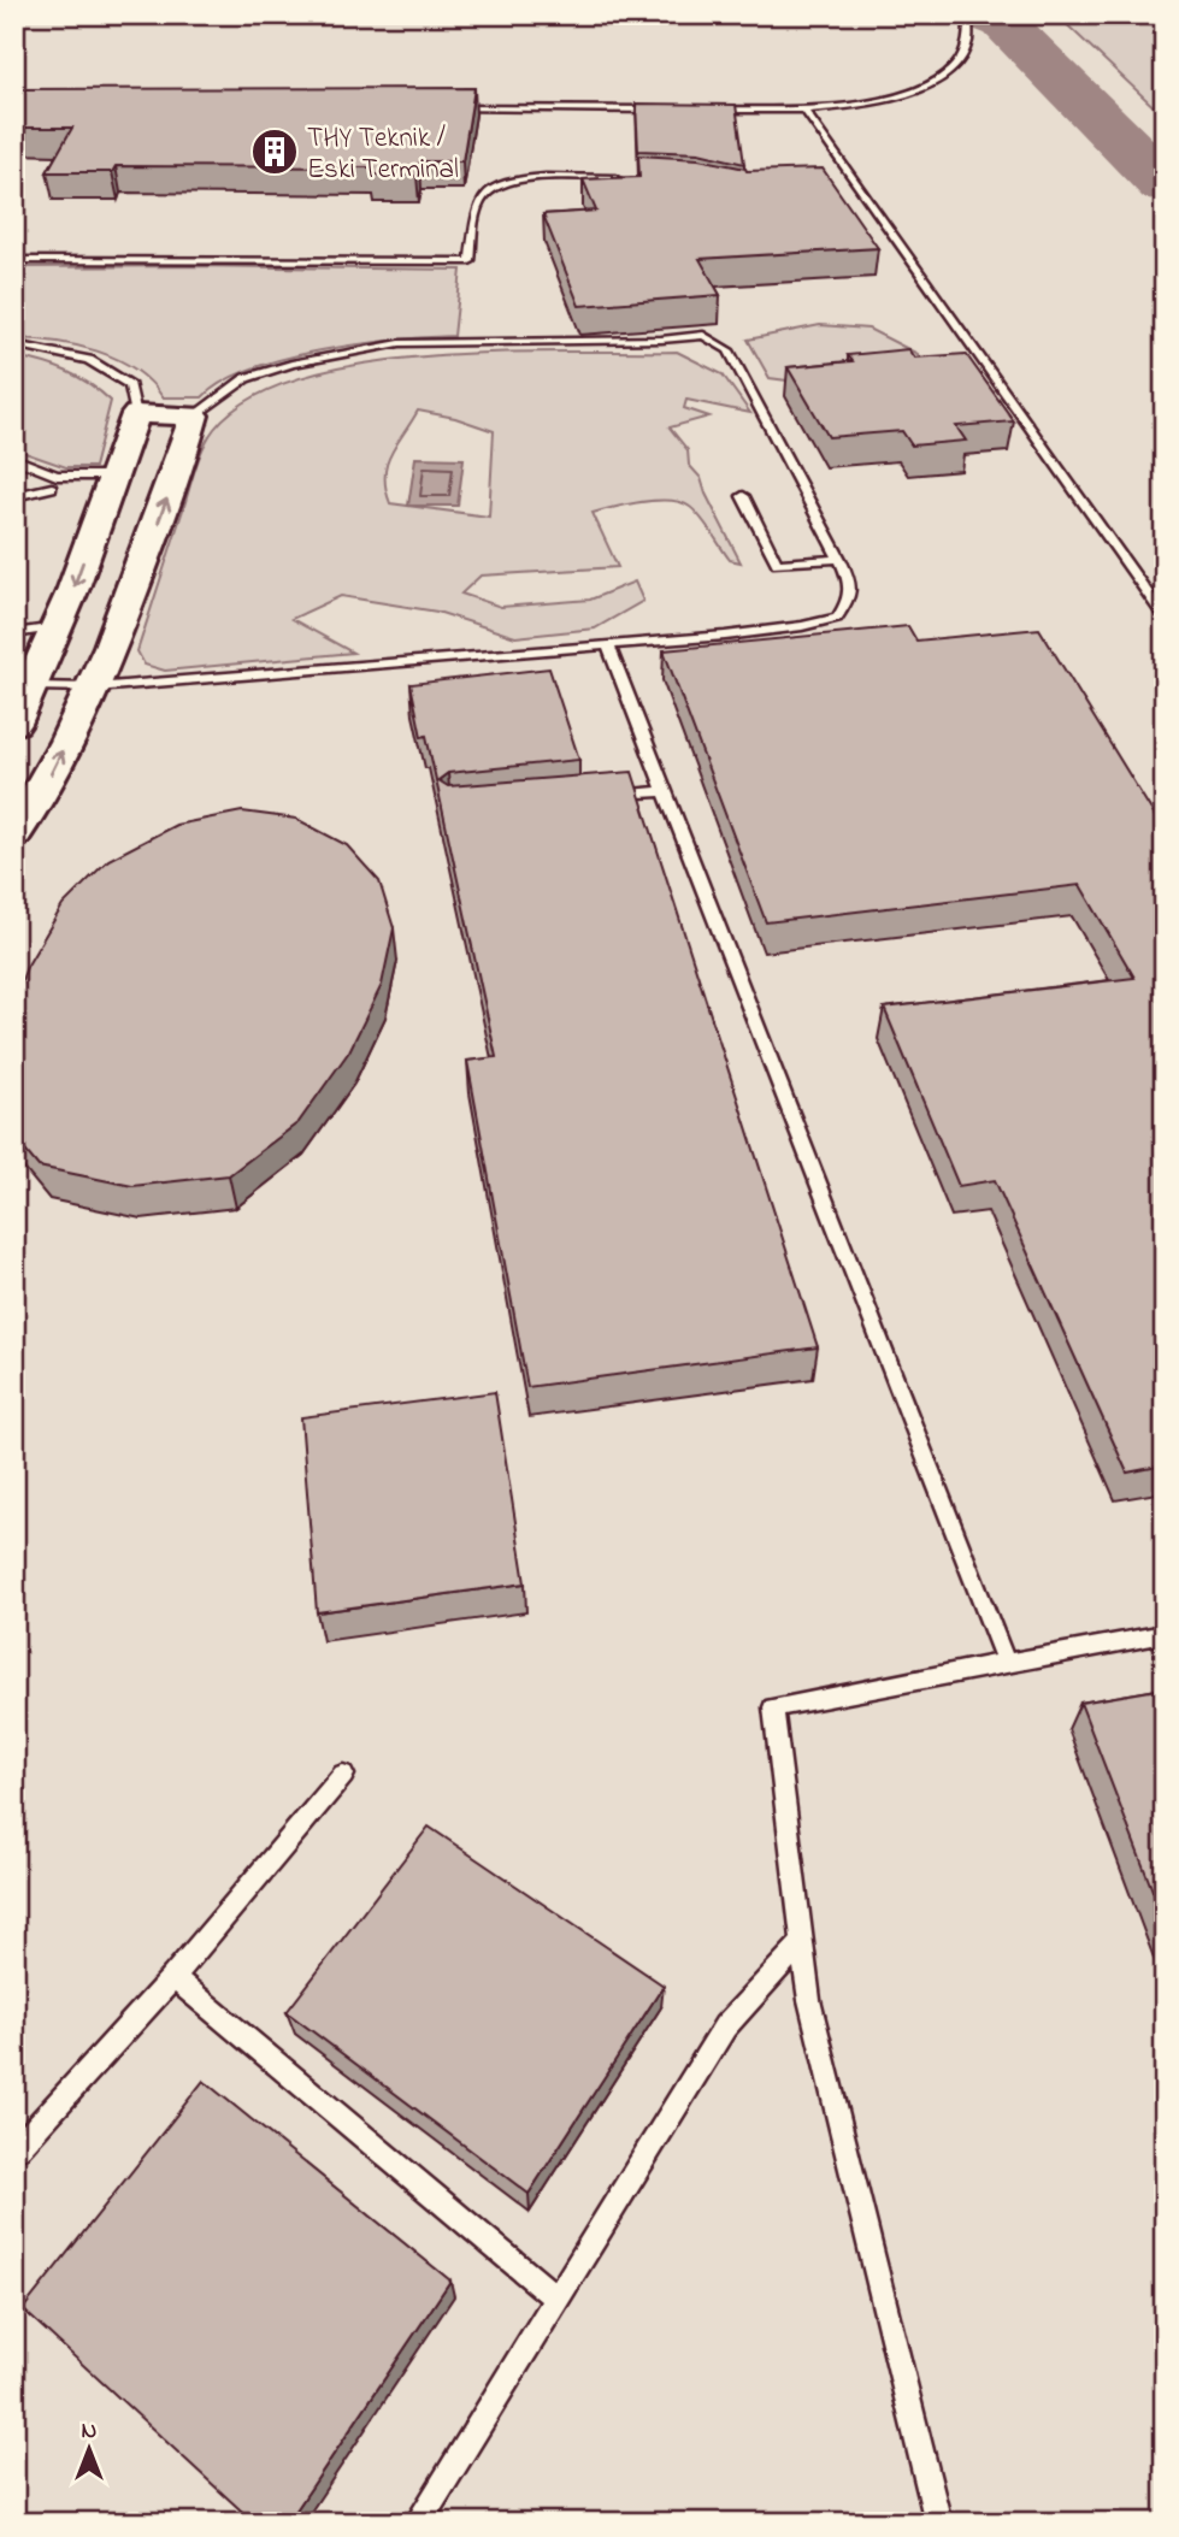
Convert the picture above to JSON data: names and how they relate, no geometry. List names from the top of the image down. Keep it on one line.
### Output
{"places":{"building":["THY Teknik / Eski Terminal"]},"north":"top"}
